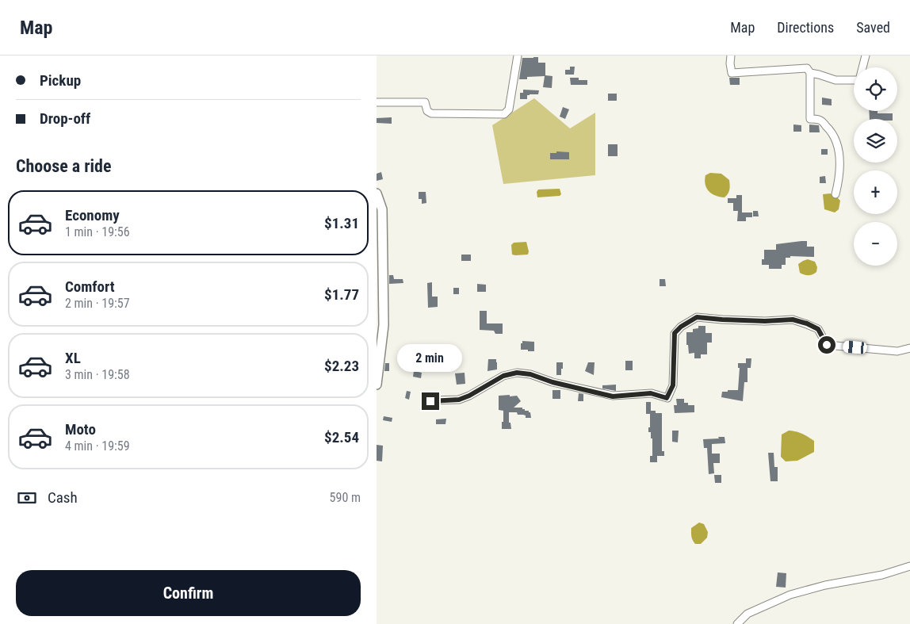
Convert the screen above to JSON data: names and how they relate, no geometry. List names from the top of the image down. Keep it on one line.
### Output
{"page":{"header":"Map","nav":["Map","Directions","Saved"],"banner":["Pickup","Drop-off"],"map_buttons":["+","−"],"heading":"Choose a ride","list":[{"name":"Economy","note":"1 min · 19:56","value":"$1.31"},{"name":"Comfort","note":"2 min · 19:57","value":"$1.77"},{"name":"XL","note":"3 min · 19:58","value":"$2.23"},{"name":"Moto","note":"4 min · 19:59","value":"$2.54"}],"bubble":"2 min","pay":["Cash","590 m"],"buttons":"Confirm"}}
